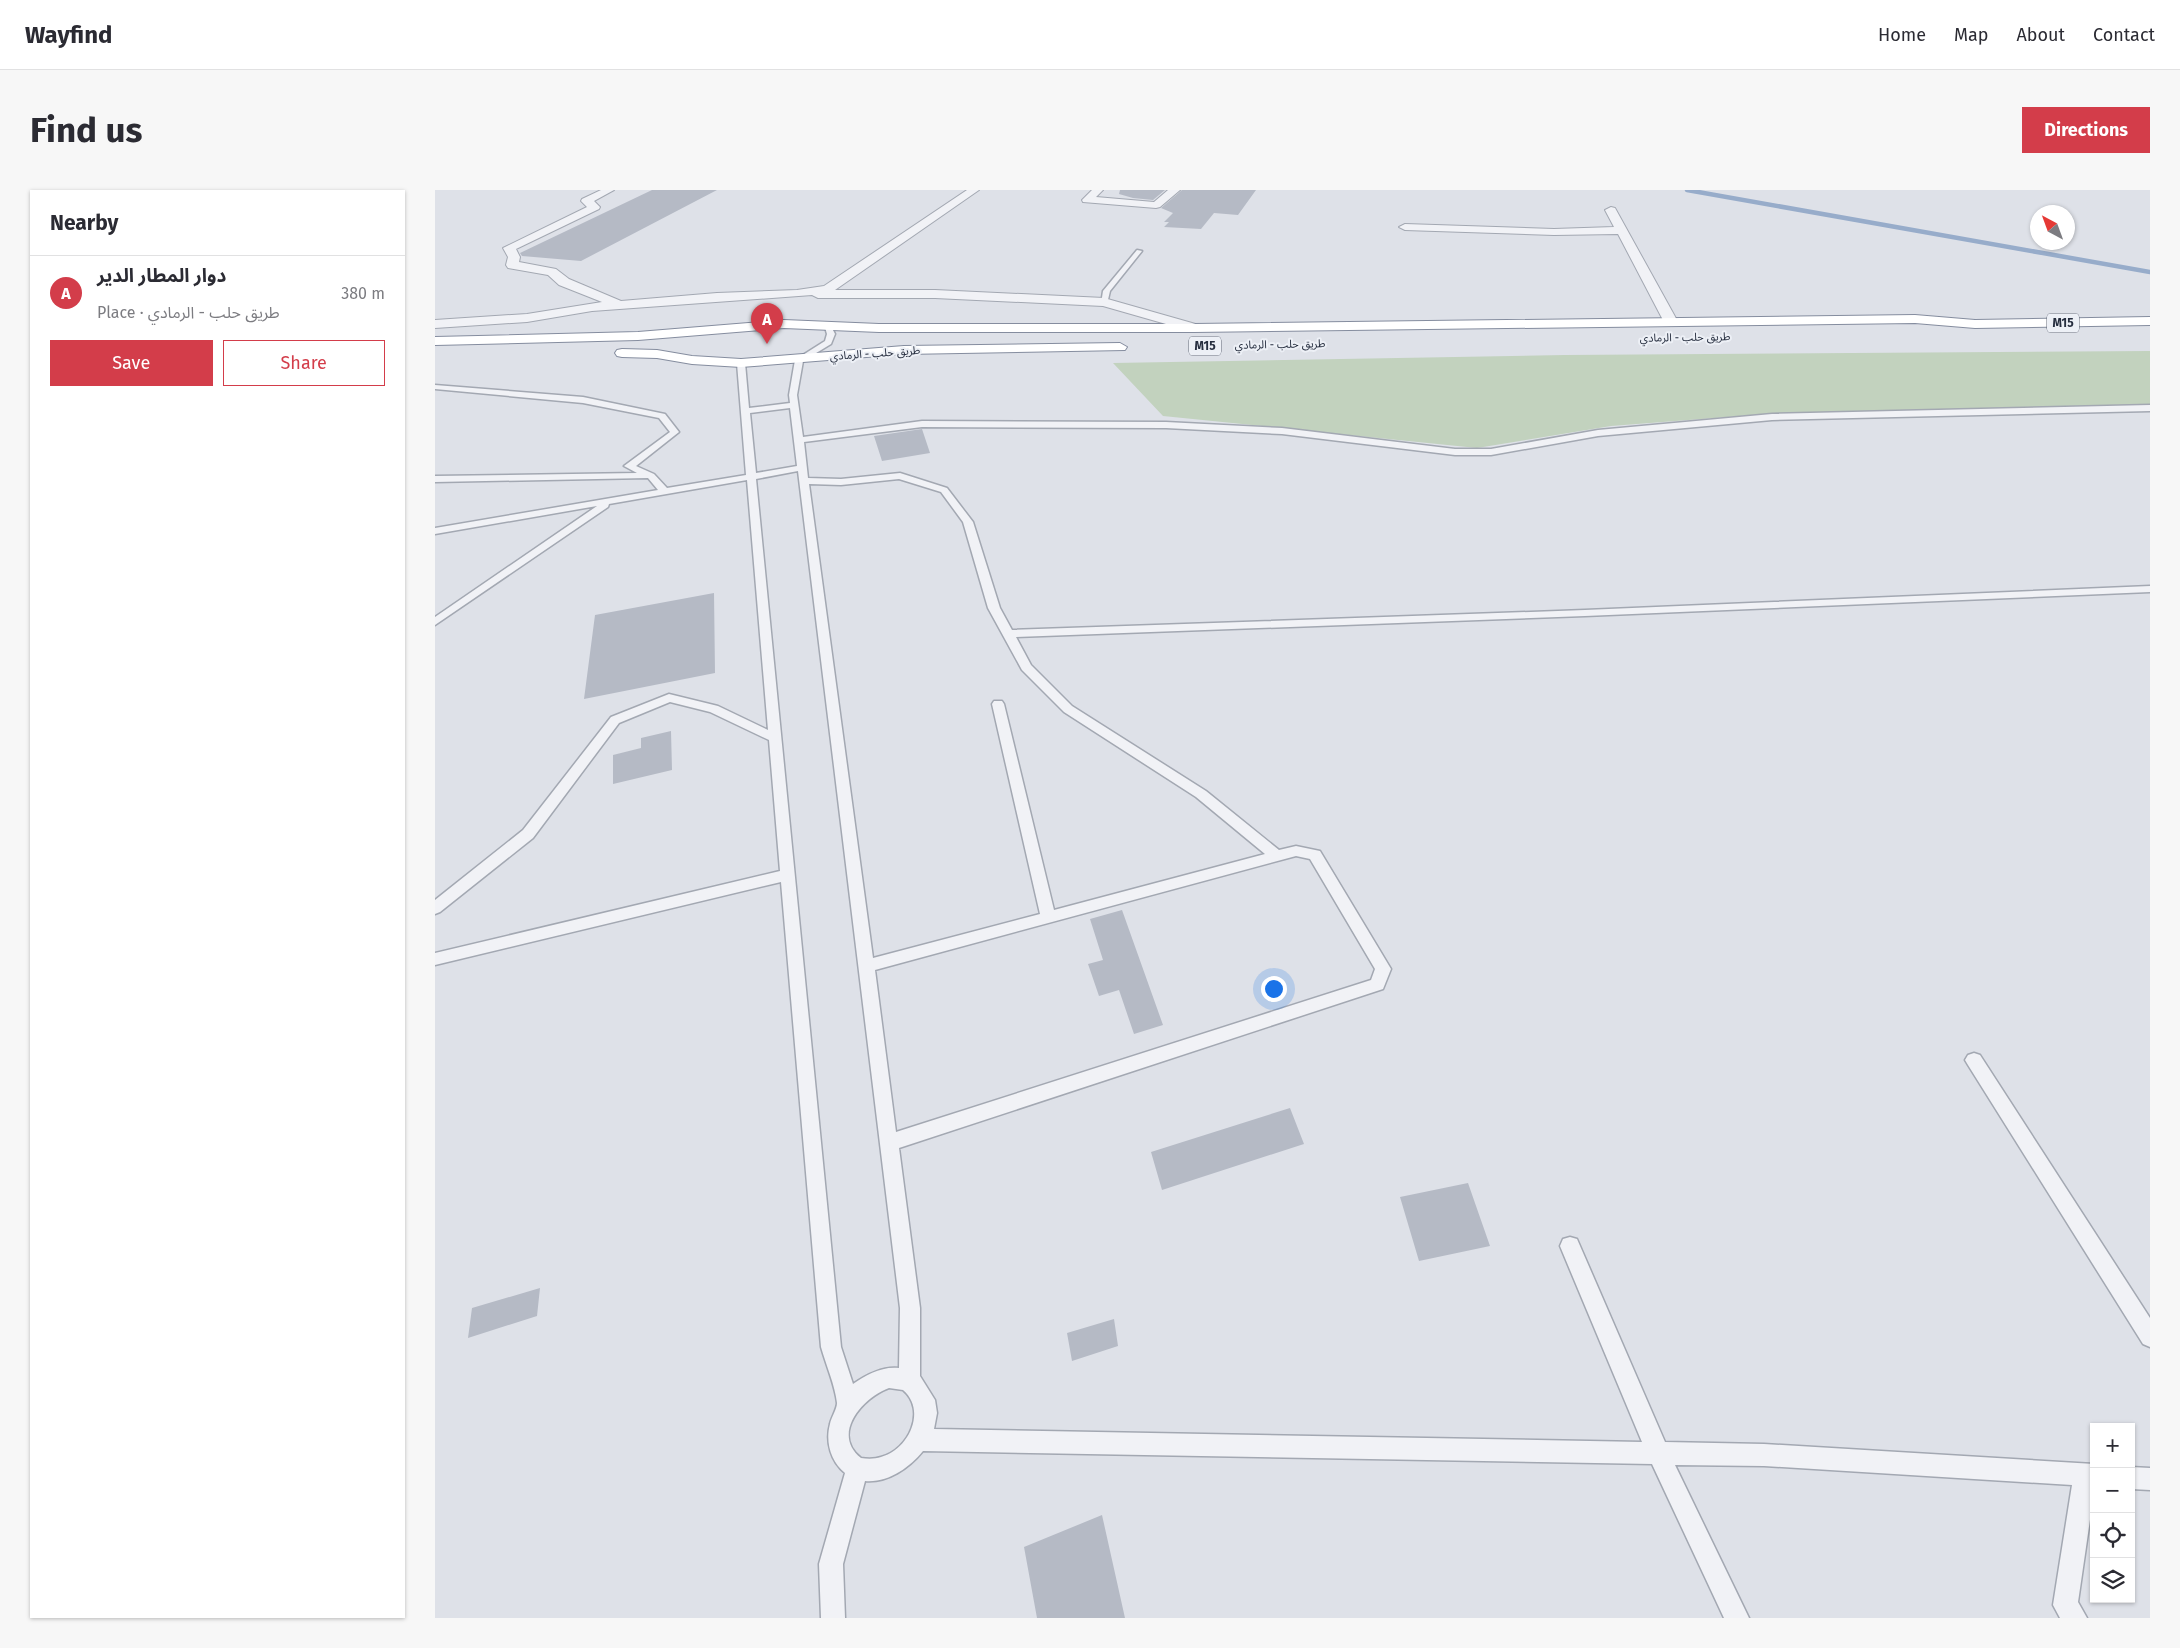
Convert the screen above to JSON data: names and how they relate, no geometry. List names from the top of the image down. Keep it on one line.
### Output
{"streets":{"highway":["M15","طريق حلب - الرمادي"]},"north":"top left","page":{"header":"Wayfind","nav":["Home","Map","About","Contact"],"buttons":["Directions",["Save","Share"]],"title":"Find us","heading":"Nearby","list":[{"mark":"A","name":"دوار المطار الدير","note":"Place · طريق حلب - الرمادي","value":"380 m"}],"pins":"A","map_buttons":["+","−"]}}
